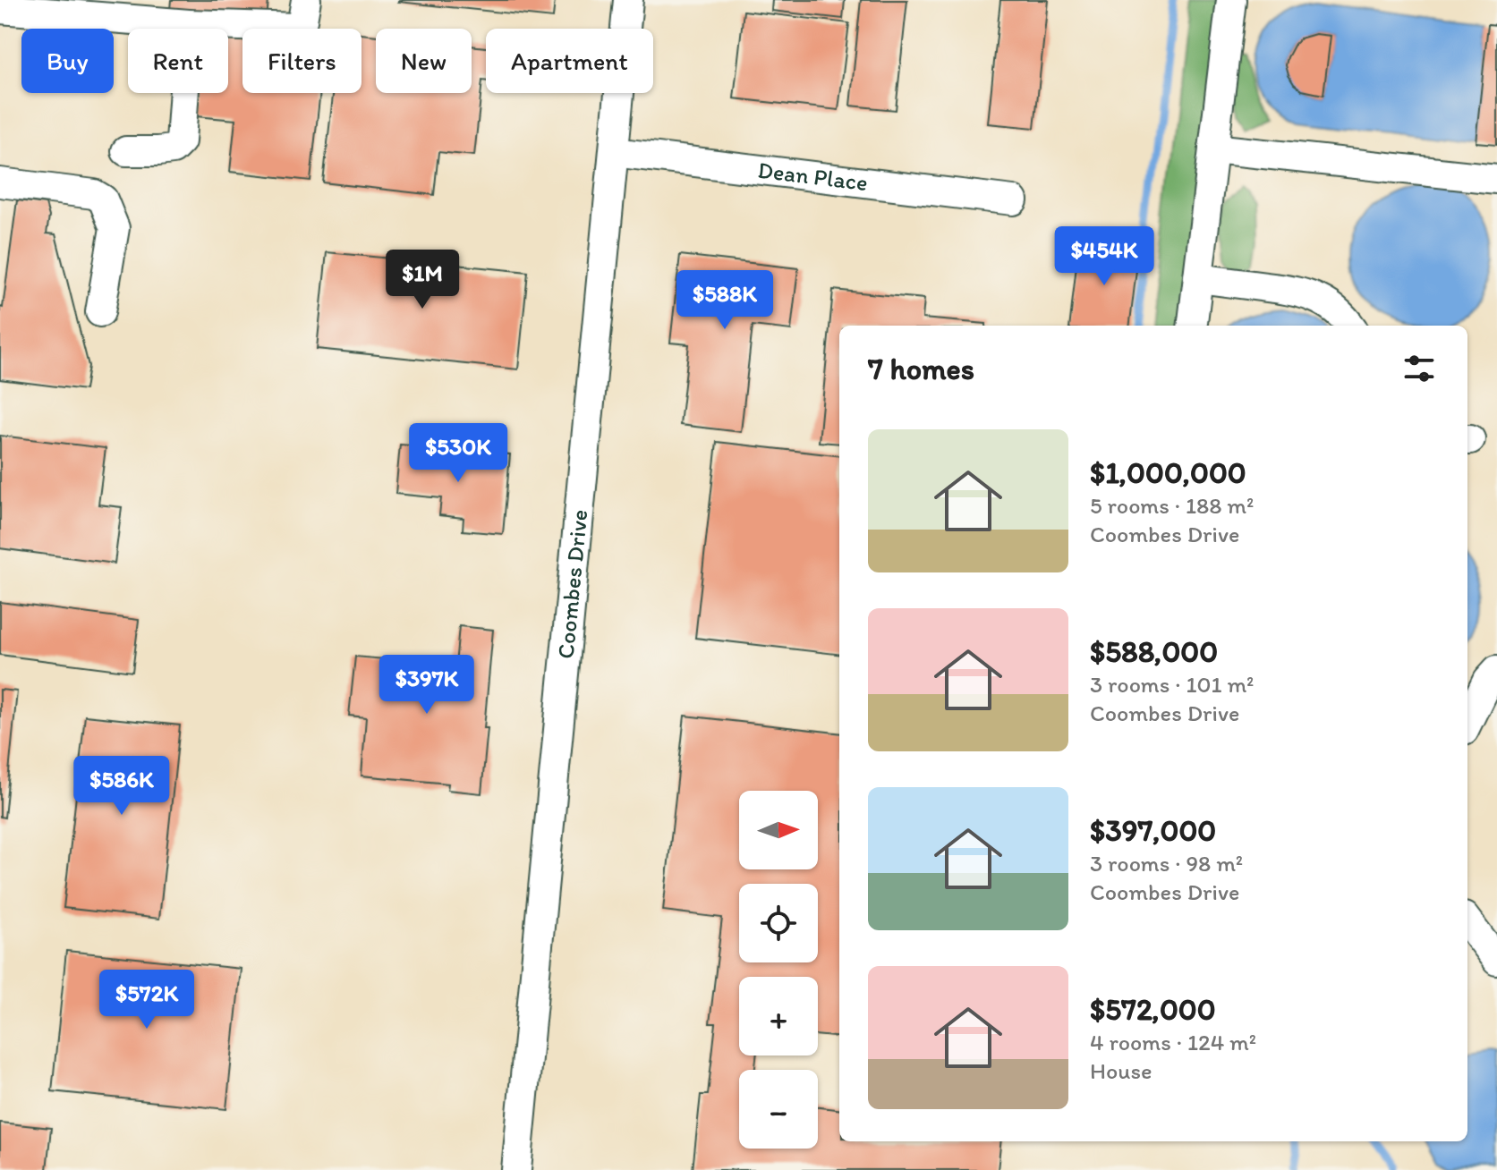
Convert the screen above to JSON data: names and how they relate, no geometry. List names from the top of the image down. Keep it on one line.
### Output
{"streets":{"street":["Dean Place","Coombes Drive"]},"crossings":[["Dean Place","Coombes Drive"]],"north":"right","page":{"chip":["Buy","Rent","Filters","New","Apartment"],"price":["$454K","$1M","$588K","$530K","$397K","$586K","$572K"],"heading":"7 homes","list":[{"name":"$1,000,000","note":"5 rooms · 188 m² · Coombes Drive"},{"name":"$588,000","note":"3 rooms · 101 m² · Coombes Drive"},{"name":"$397,000","note":"3 rooms · 98 m² · Coombes Drive"},{"name":"$572,000","note":"4 rooms · 124 m² · House"}],"map_buttons":["+","−"]}}
